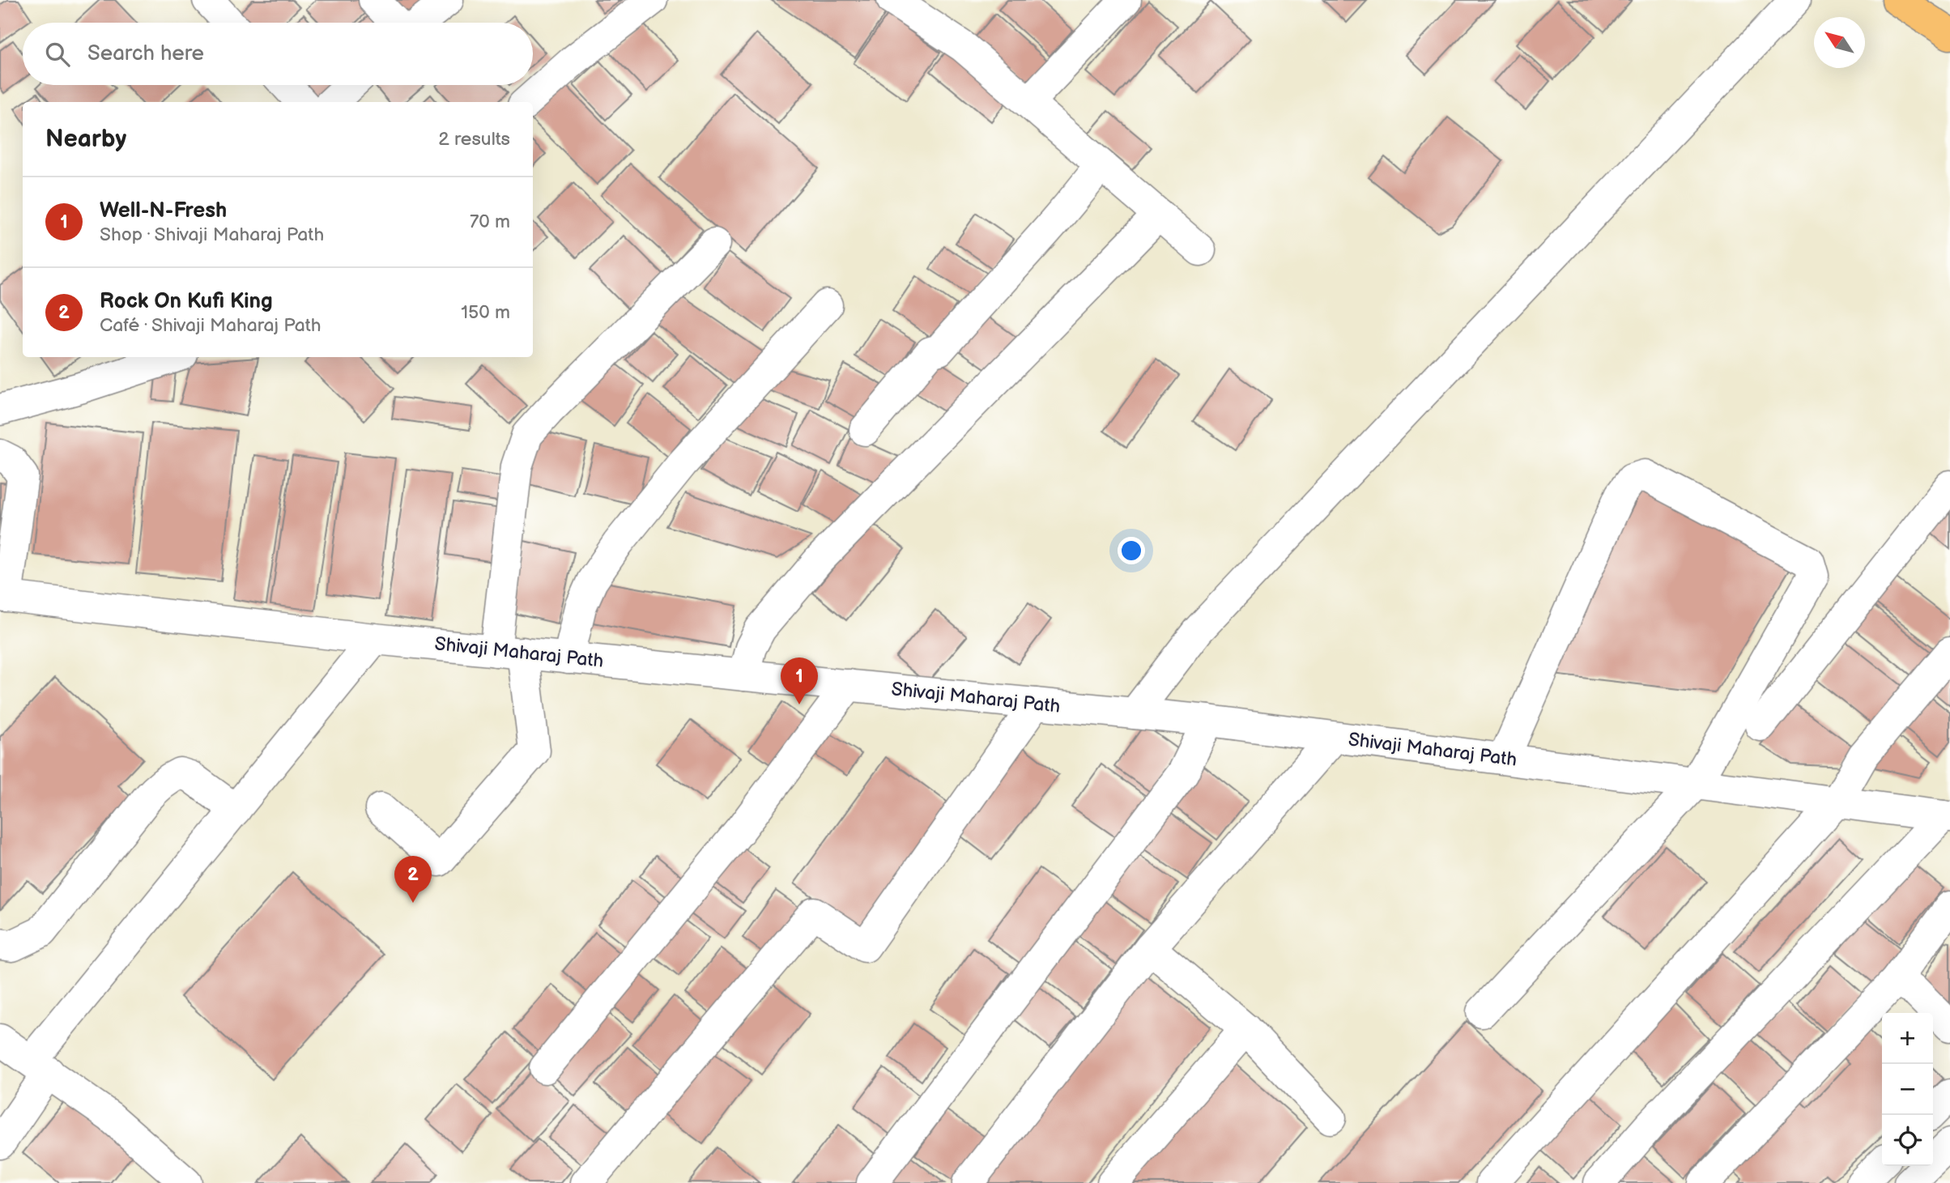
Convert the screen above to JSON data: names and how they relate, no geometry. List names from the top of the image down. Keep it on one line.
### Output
{"streets":{"street":["Shivaji Maharaj Path"]},"north":"top left","page":{"search":"Search here","heading":["Nearby","2 results"],"list":[{"mark":"1","name":"Well-N-Fresh","note":"Shop · Shivaji Maharaj Path","value":"70 m"},{"mark":"2","name":"Rock On Kufi King","note":"Café · Shivaji Maharaj Path","value":"150 m"}],"pins":["1","2"],"map_buttons":["+","−"]}}
